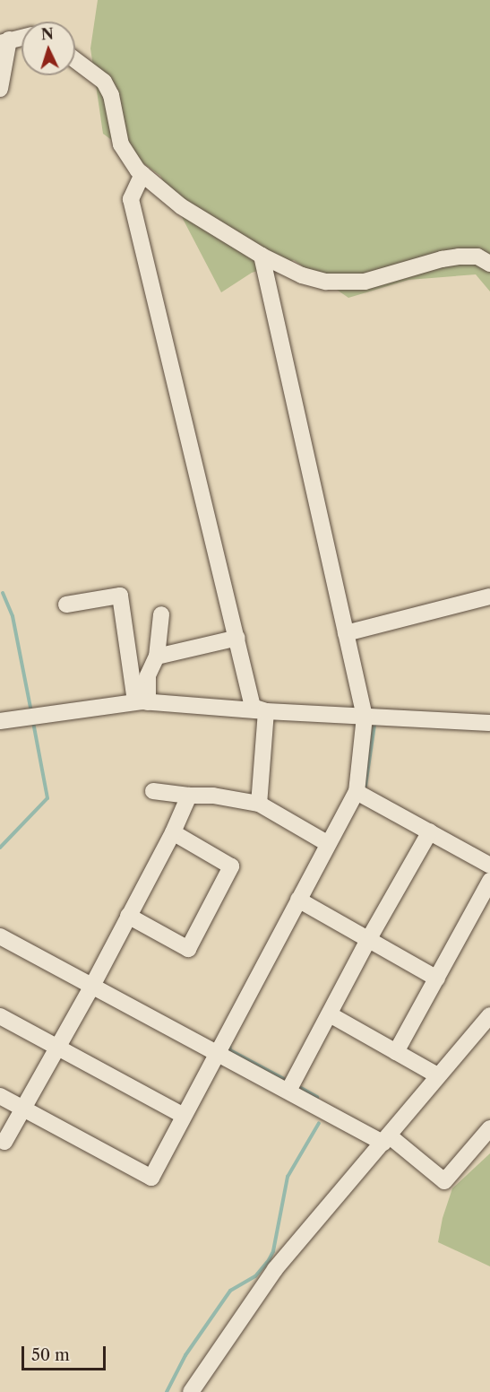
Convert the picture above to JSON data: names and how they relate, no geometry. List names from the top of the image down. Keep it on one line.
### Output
{"scale_bar":"50 m","north":"top"}
